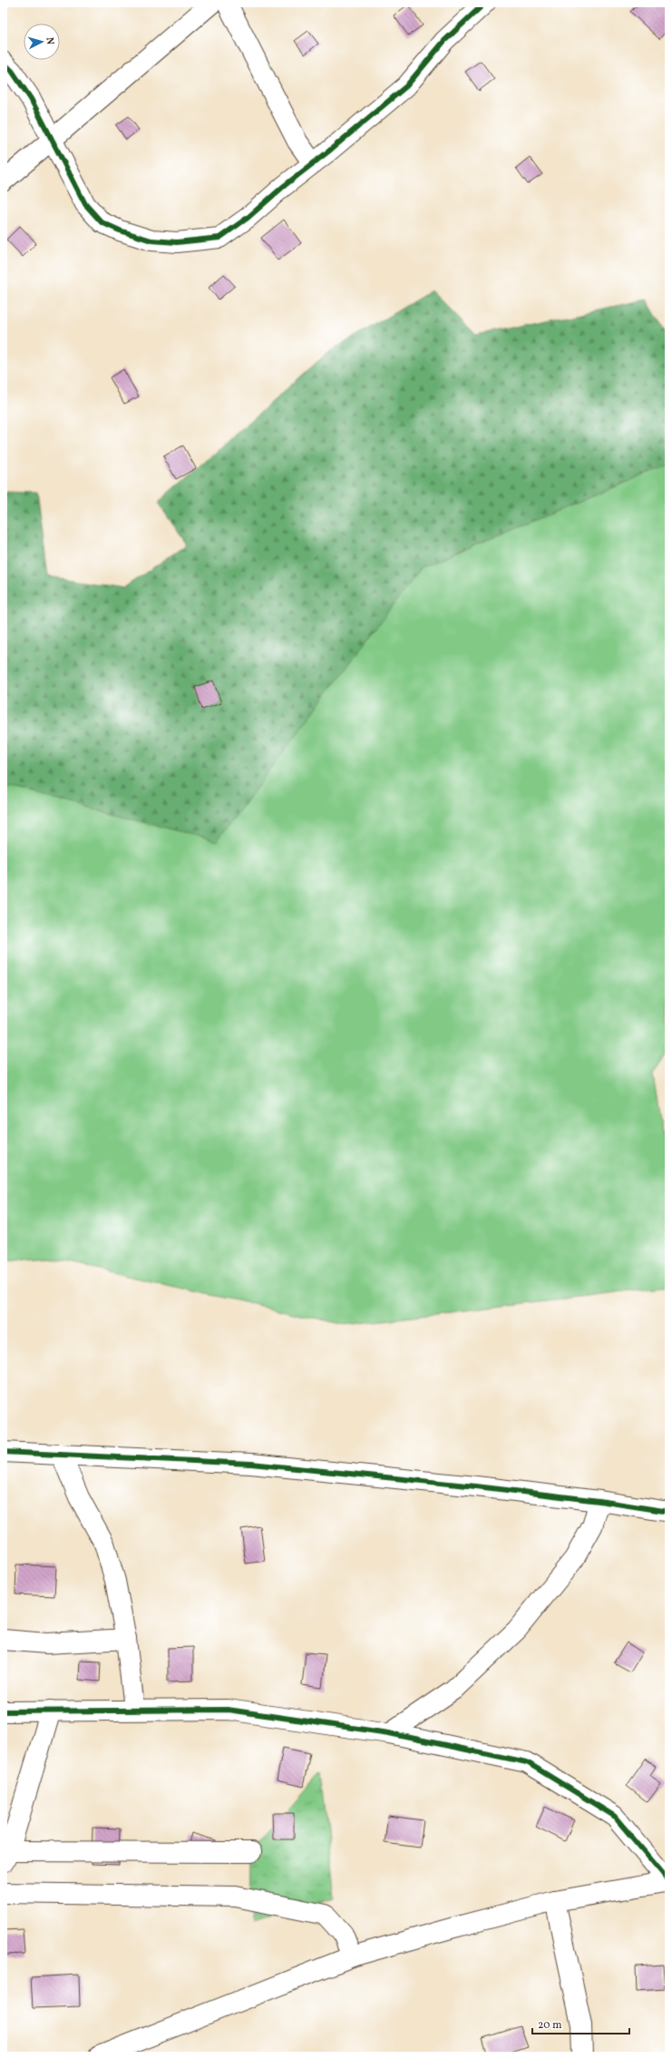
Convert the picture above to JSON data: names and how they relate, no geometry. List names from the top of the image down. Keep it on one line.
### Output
{"scale_bar":"20 m","north":"right"}
